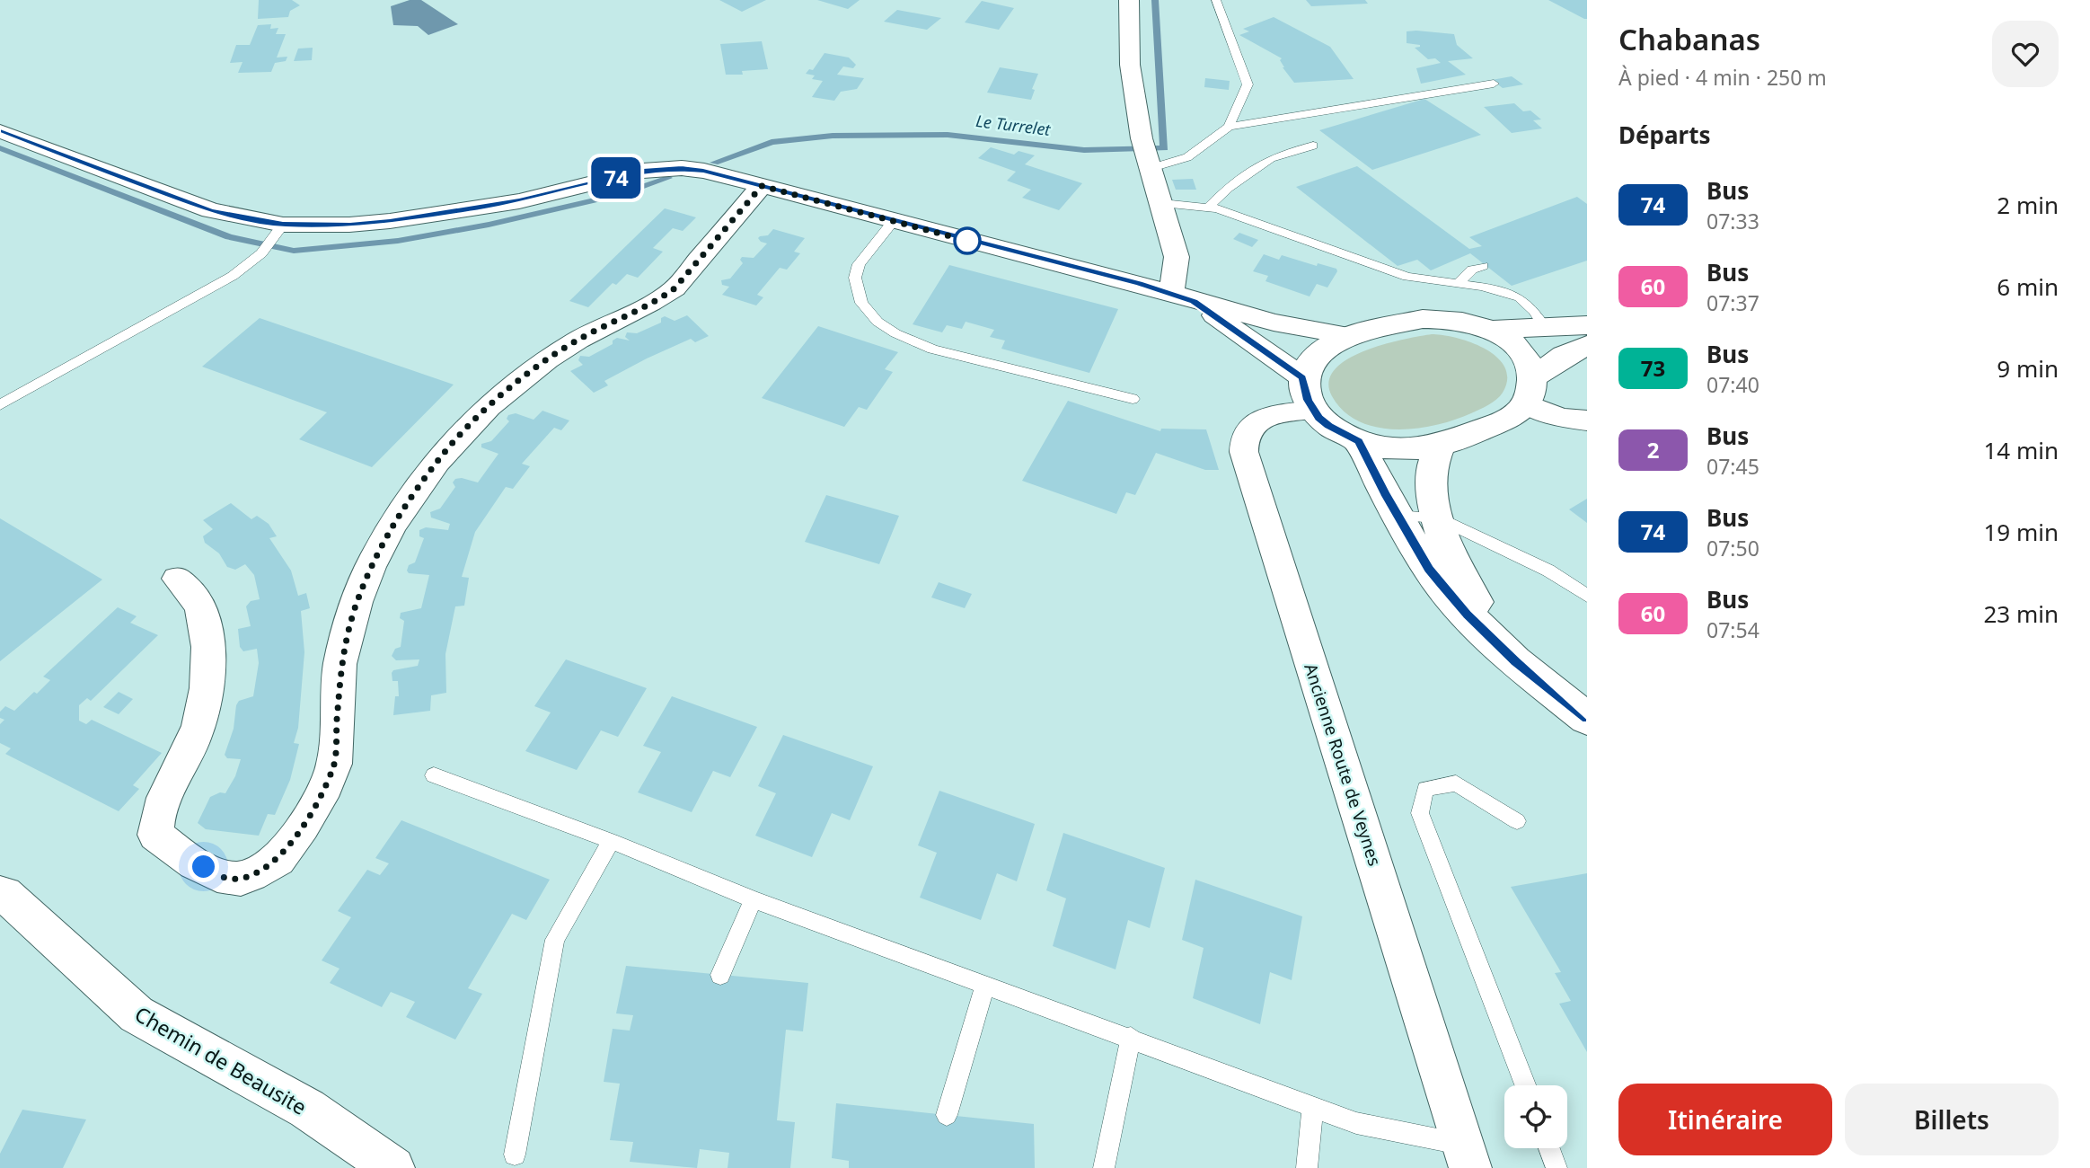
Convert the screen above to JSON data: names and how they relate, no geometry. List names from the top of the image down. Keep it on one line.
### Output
{"streets":{"street":["Ancienne Route de Veynes","Chemin de Beausite"]},"water":["Le Turrelet"],"lines":["bus line 74"],"page":{"on_map":"74","heading":[["Chabanas","À pied · 4 min · 250 m"],"Départs"],"list":[{"mark":"74","name":"Bus","note":"07:33","value":"2 min"},{"mark":"60","name":"Bus","note":"07:37","value":"6 min"},{"mark":"73","name":"Bus","note":"07:40","value":"9 min"},{"mark":"2","name":"Bus","note":"07:45","value":"14 min"},{"mark":"74","name":"Bus","note":"07:50","value":"19 min"},{"mark":"60","name":"Bus","note":"07:54","value":"23 min"}],"buttons":["Itinéraire","Billets"]}}
